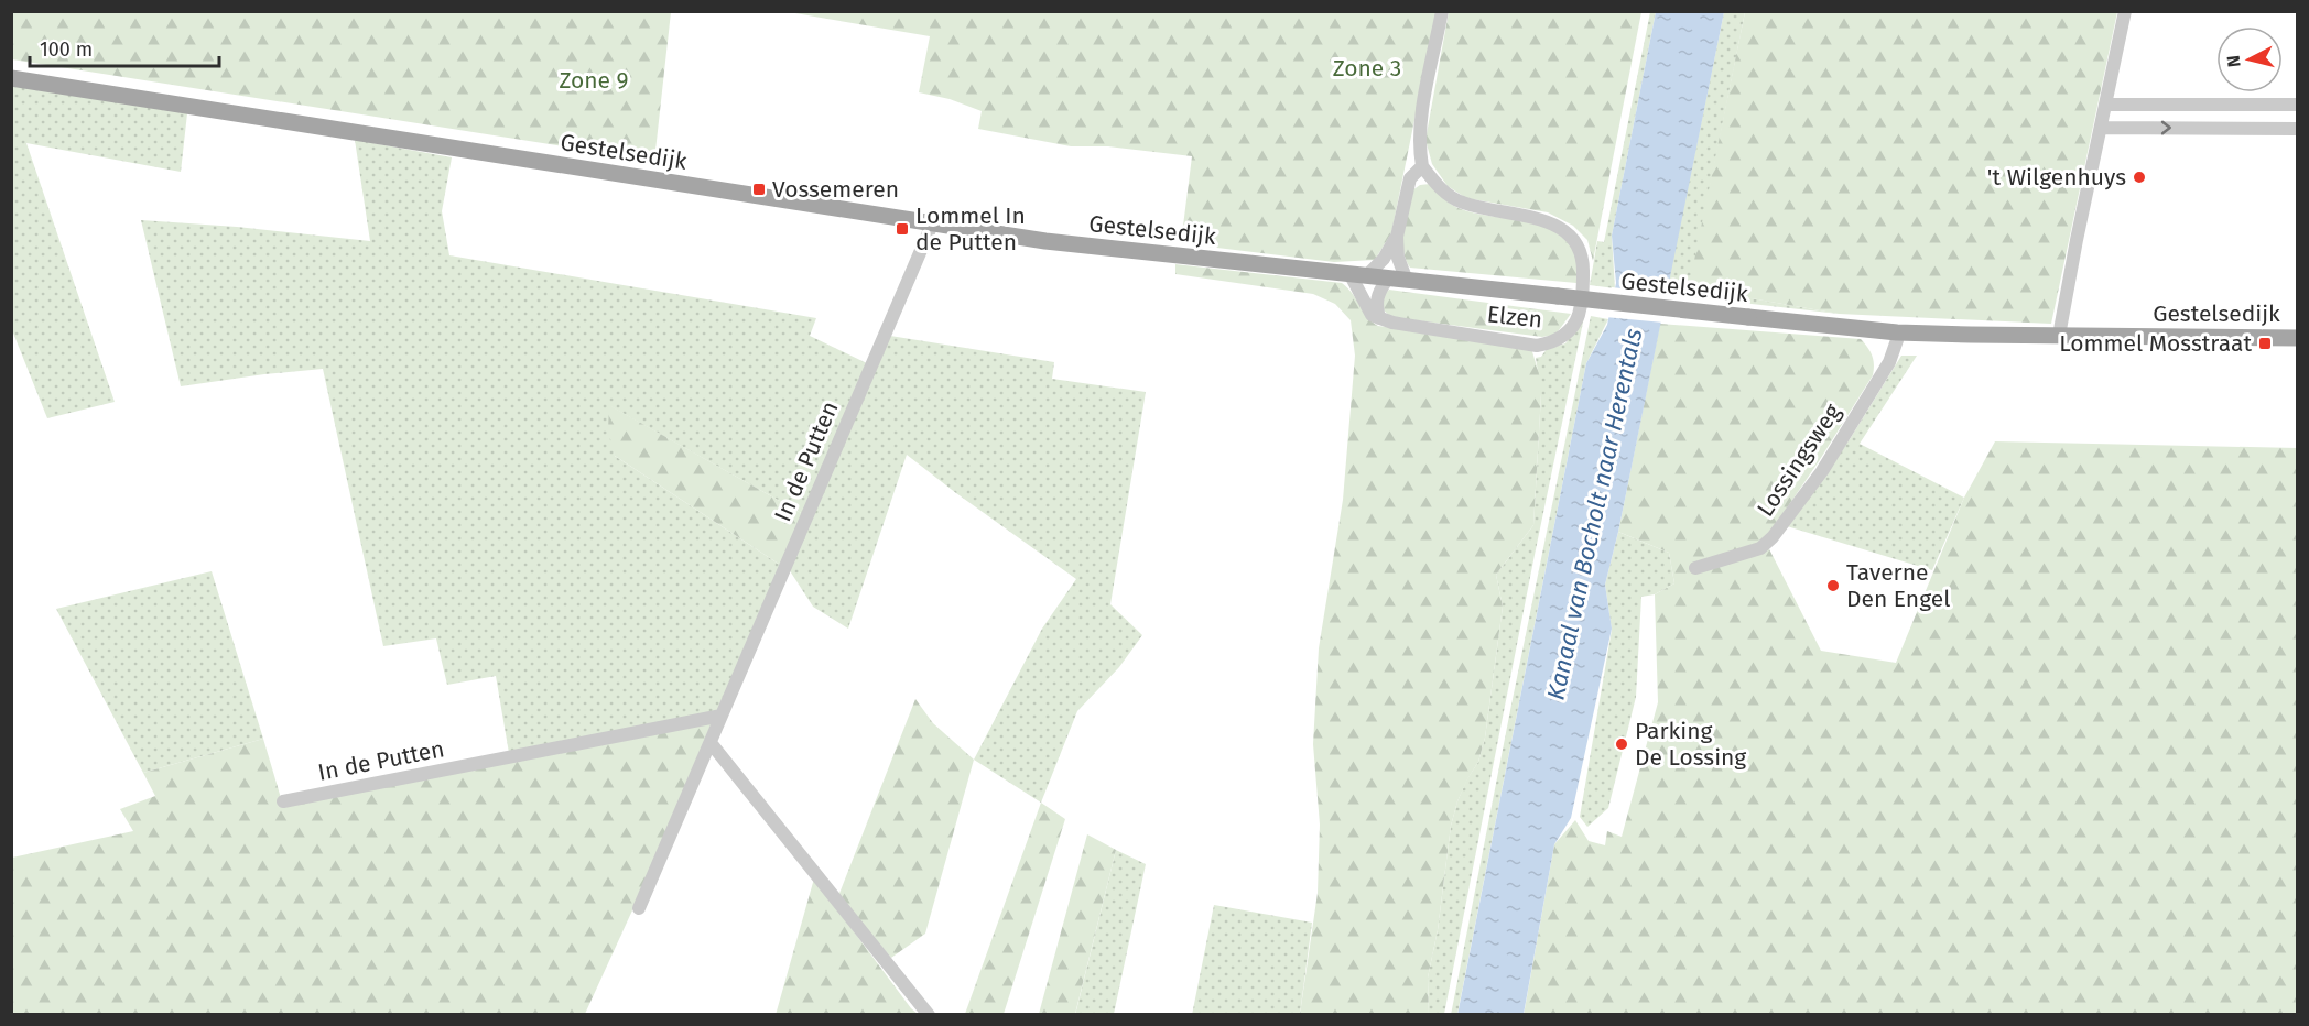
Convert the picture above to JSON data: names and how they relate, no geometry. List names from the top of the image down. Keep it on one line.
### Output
{"streets":{"main road":["Gestelsedijk"],"street":["Elzen","Lossingsweg","In de Putten"]},"crossings":[["Gestelsedijk","Lossingsweg"],["Gestelsedijk","In de Putten"]],"water":["Kanaal van Bocholt naar Herentals"],"parks":["Zone 3","Zone 9"],"places":{"other":["'t Wilgenhuys","Taverne Den Engel","Parking De Lossing"],"transit":["Vossemeren","Lommel In de Putten","Lommel Mosstraat"]},"scale_bar":"100 m","north":"left"}
